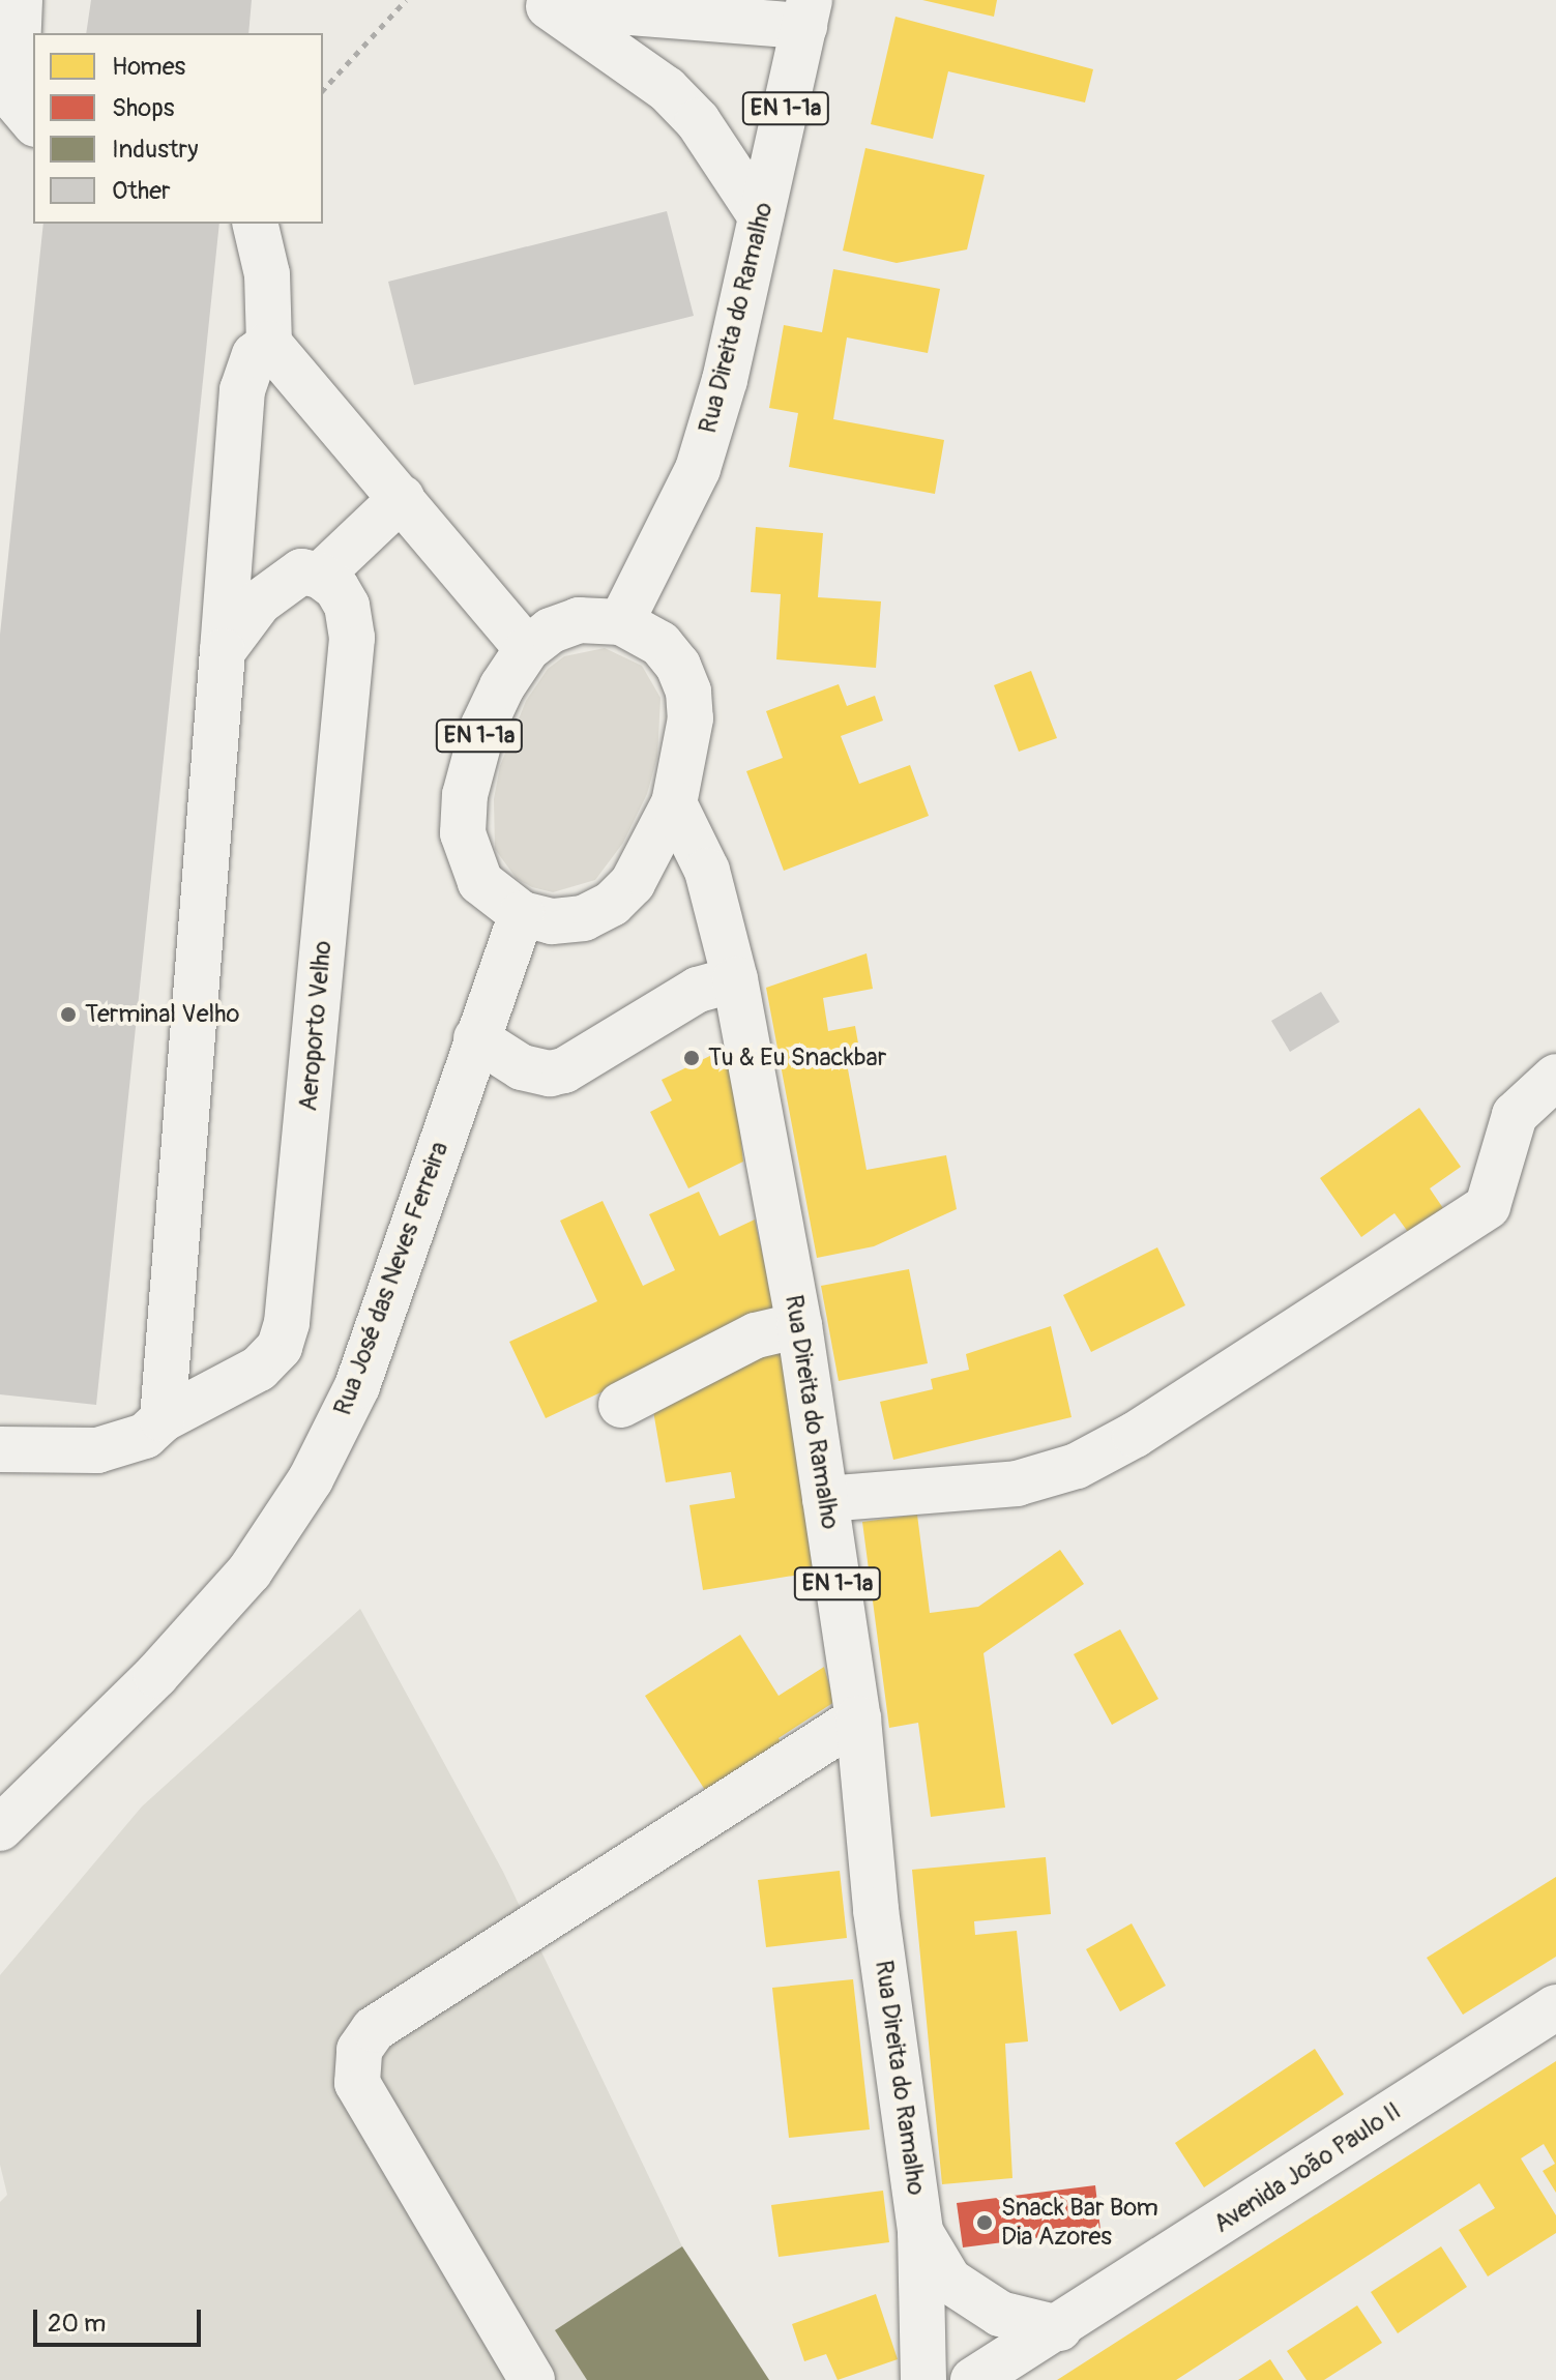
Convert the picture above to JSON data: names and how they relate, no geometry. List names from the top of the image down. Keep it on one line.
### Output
{"streets":{"main road":["EN 1-1ª","Rua Direita do Ramalho","Aeroporto Velho","Rua José das Neves Ferreira","Avenida João Paulo II"]},"crossings":[["EN 1-1ª","Rua Direita do Ramalho"],["EN 1-1ª","Rua José das Neves Ferreira"],["Rua Direita do Ramalho","Rua José das Neves Ferreira"]],"places":["Terminal Velho","Tu & Eu Snackbar","Snack Bar Bom Dia Azores"],"legend":["Homes","Shops","Industry","Other"],"scale_bar":"20 m"}
